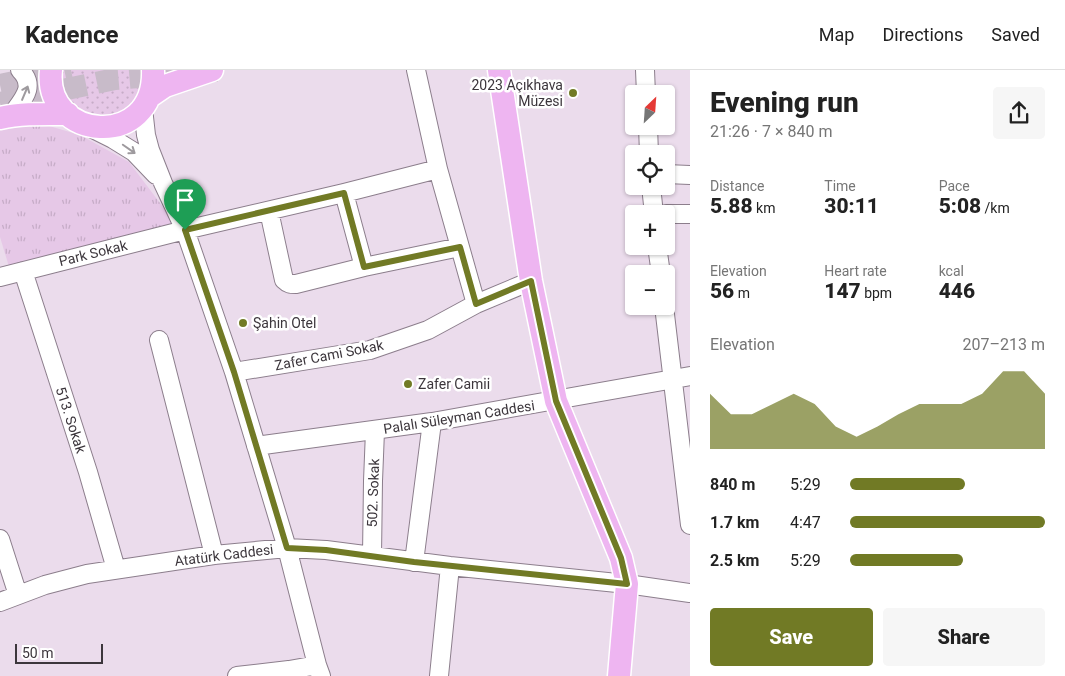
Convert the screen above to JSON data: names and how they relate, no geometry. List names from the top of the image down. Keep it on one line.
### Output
{"streets":{"street":["Park Sokak","Zafer Cami Sokak","Palalı Süleyman Caddesi","513. Sokak","502. Sokak","Atatürk Caddesi"]},"crossings":[["Park Sokak","513. Sokak"],["Palalı Süleyman Caddesi","502. Sokak"],["513. Sokak","Atatürk Caddesi"],["502. Sokak","Atatürk Caddesi"]],"places":["2023 Açıkhava Müzesi","Şahin Otel","Zafer Camii"],"scale_bar":"50 m","north":"top right","page":{"header":"Kadence","nav":["Map","Directions","Saved"],"heading":["Evening run","21:26 · 7 × 840 m"],"map_buttons":["+","−"],"stats":[["Distance","5.88 km"],["Time","30:11"],["Pace","5:08 /km"],["Elevation","56 m"],["Heart rate","147 bpm"],["kcal","446"]],"chart":["Elevation","207–213 m"],"list":[{"name":"840 m","note":"5:29"},{"name":"1.7 km","note":"4:47"},{"name":"2.5 km","note":"5:29"}],"buttons":["Save","Share"],"scale":"50 m"}}
